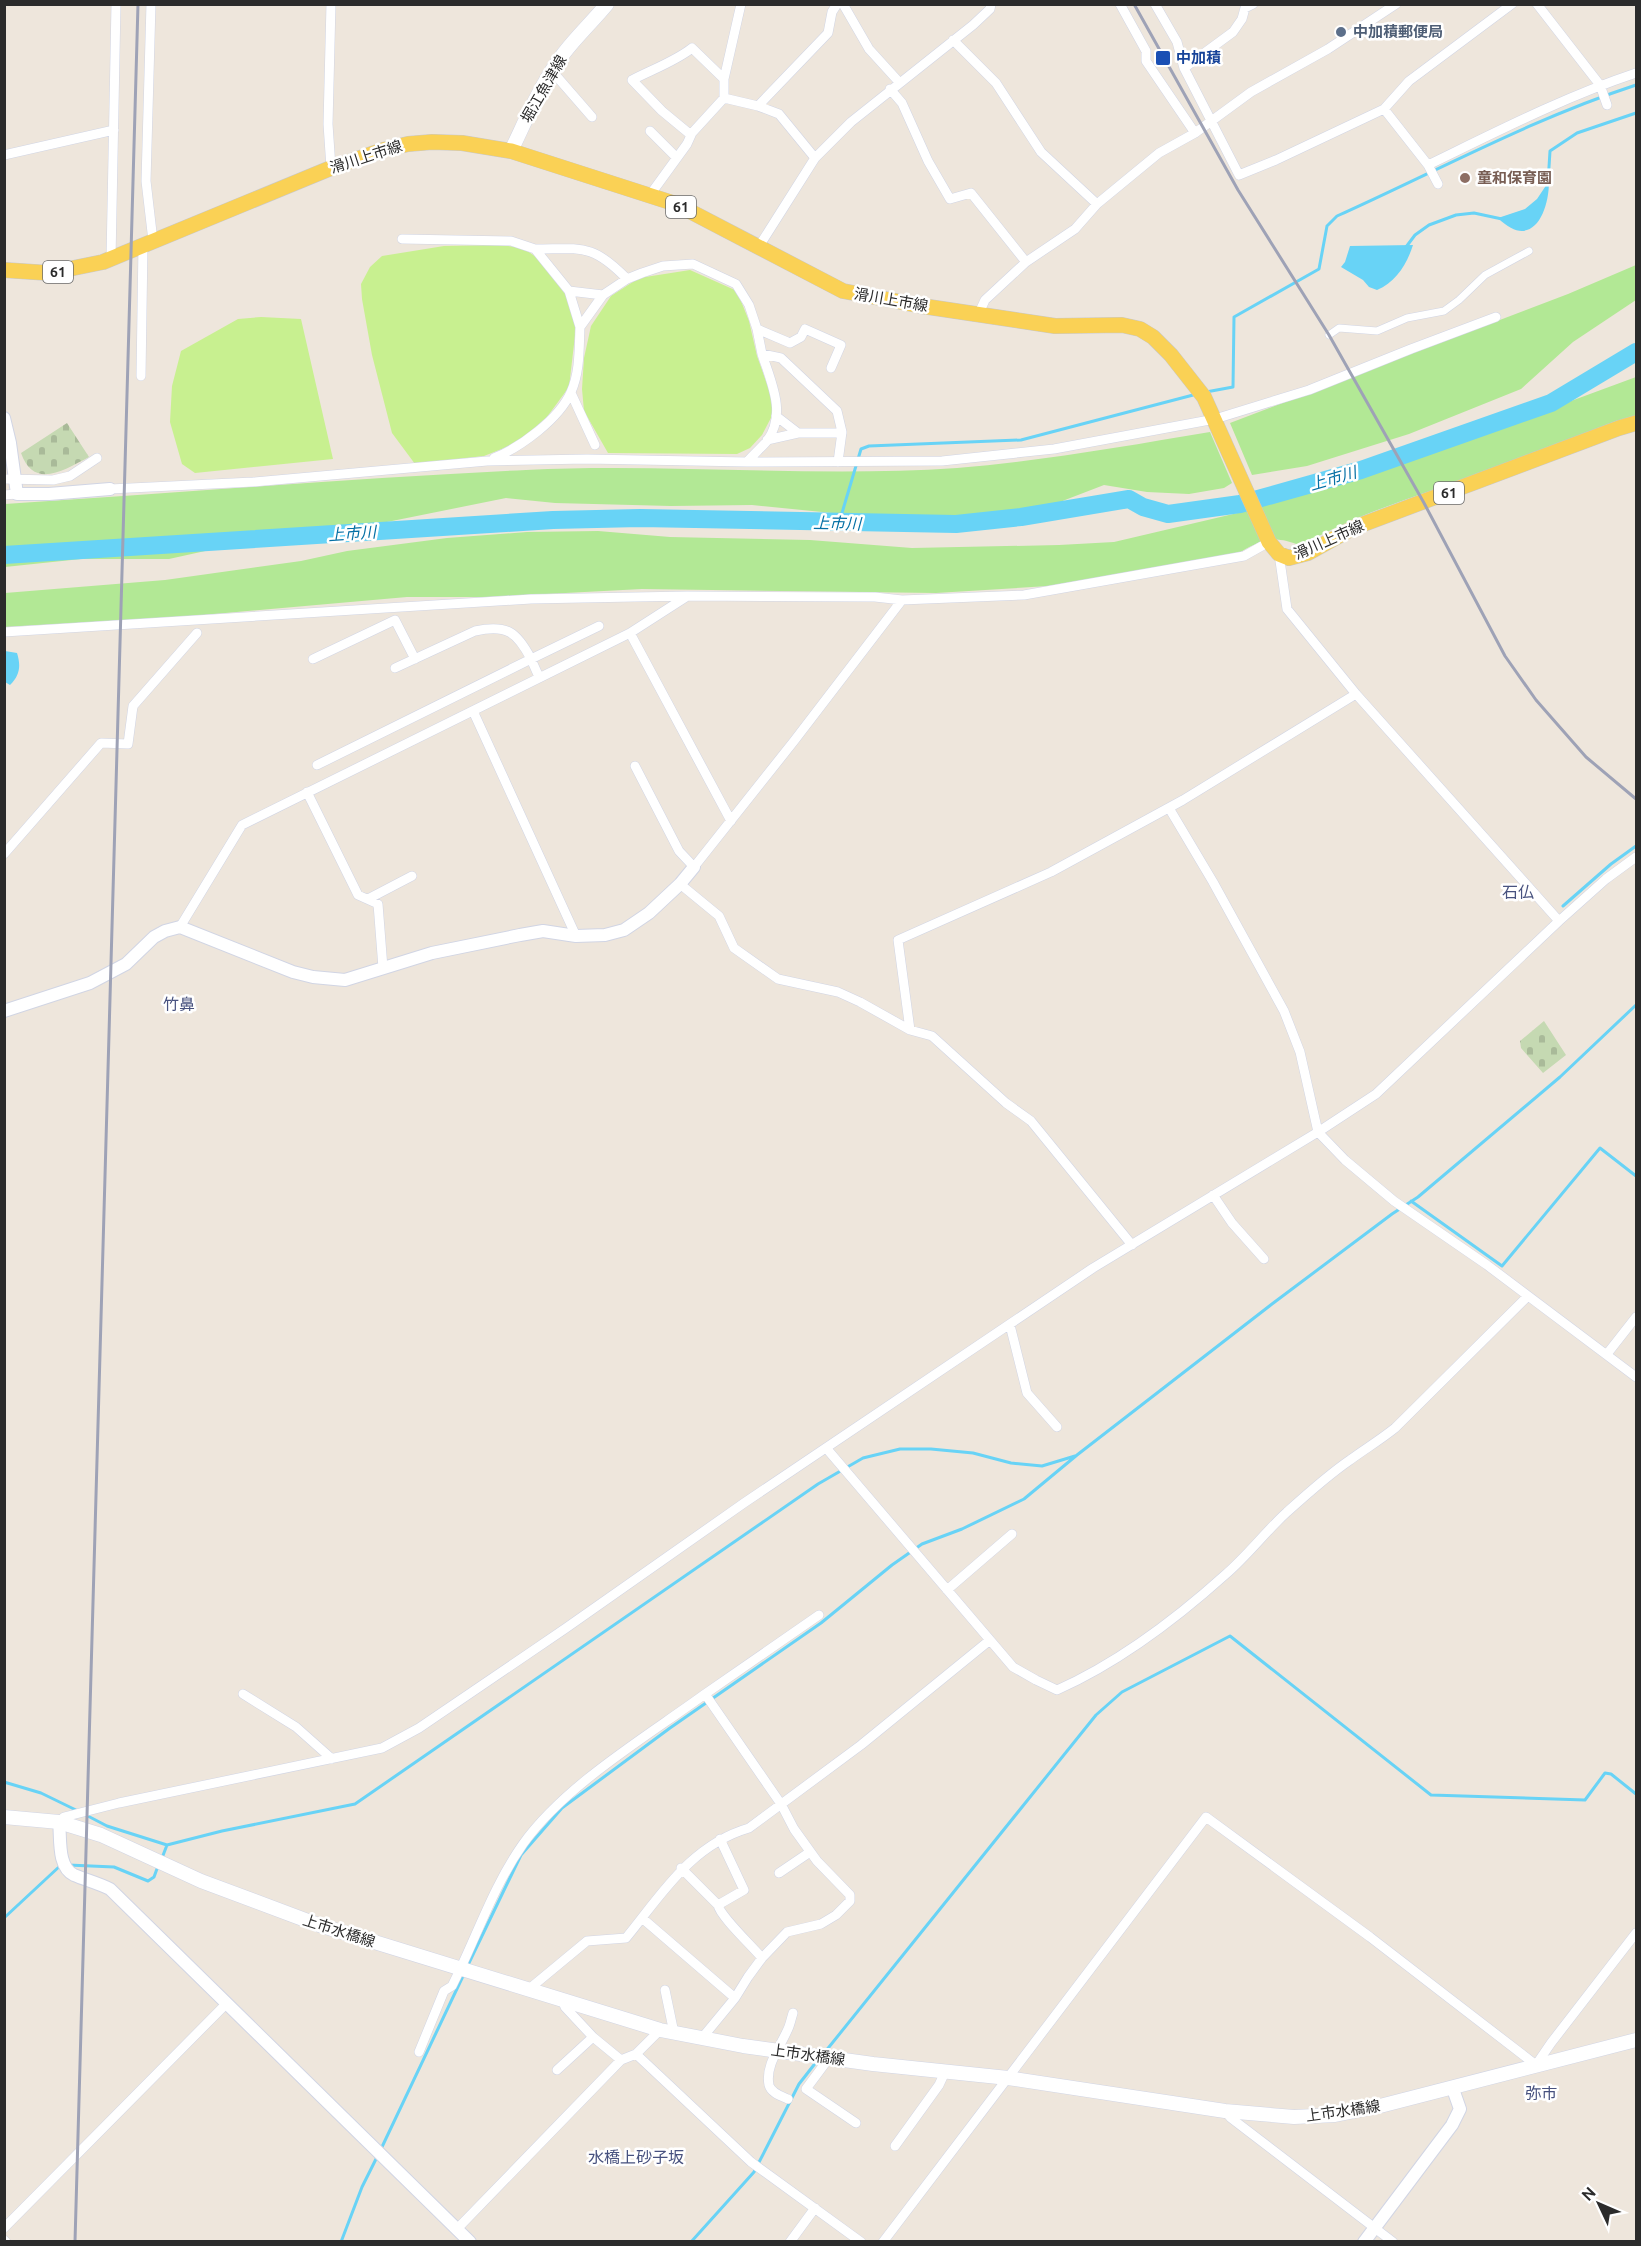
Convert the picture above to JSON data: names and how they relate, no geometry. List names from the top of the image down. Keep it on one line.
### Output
{"streets":{"main road":["堀江魚津線","滑川上市線","61","上市水橋線"]},"crossings":[["堀江魚津線","滑川上市線"]],"districts":["石仏","竹鼻","弥市","水橋上砂子坂"],"water":["上市川"],"places":{"other":["中加積郵便局","童和保育園"],"transit":["中加積"]},"north":"top left"}
